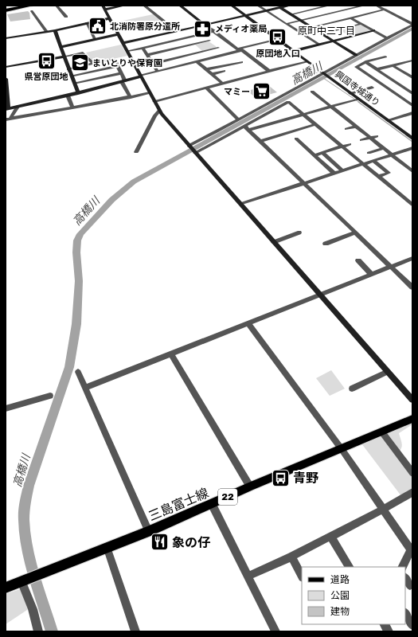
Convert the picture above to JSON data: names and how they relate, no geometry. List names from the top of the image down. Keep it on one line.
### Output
{"streets":{"main road":["22","三島富士線"],"street":["興国寺城通り"]},"districts":["原町中三丁目"],"water":["高橋川"],"places":{"public building":["北消防署原分遣所"],"pharmacy":["メディオ薬局"],"bus stop":["原団地入口","県営原団地","青野"],"school or university":["まいとりや保育園"],"supermarket":["マミー"],"restaurant":["象の仔"]},"legend":["道路","公園","建物"]}
